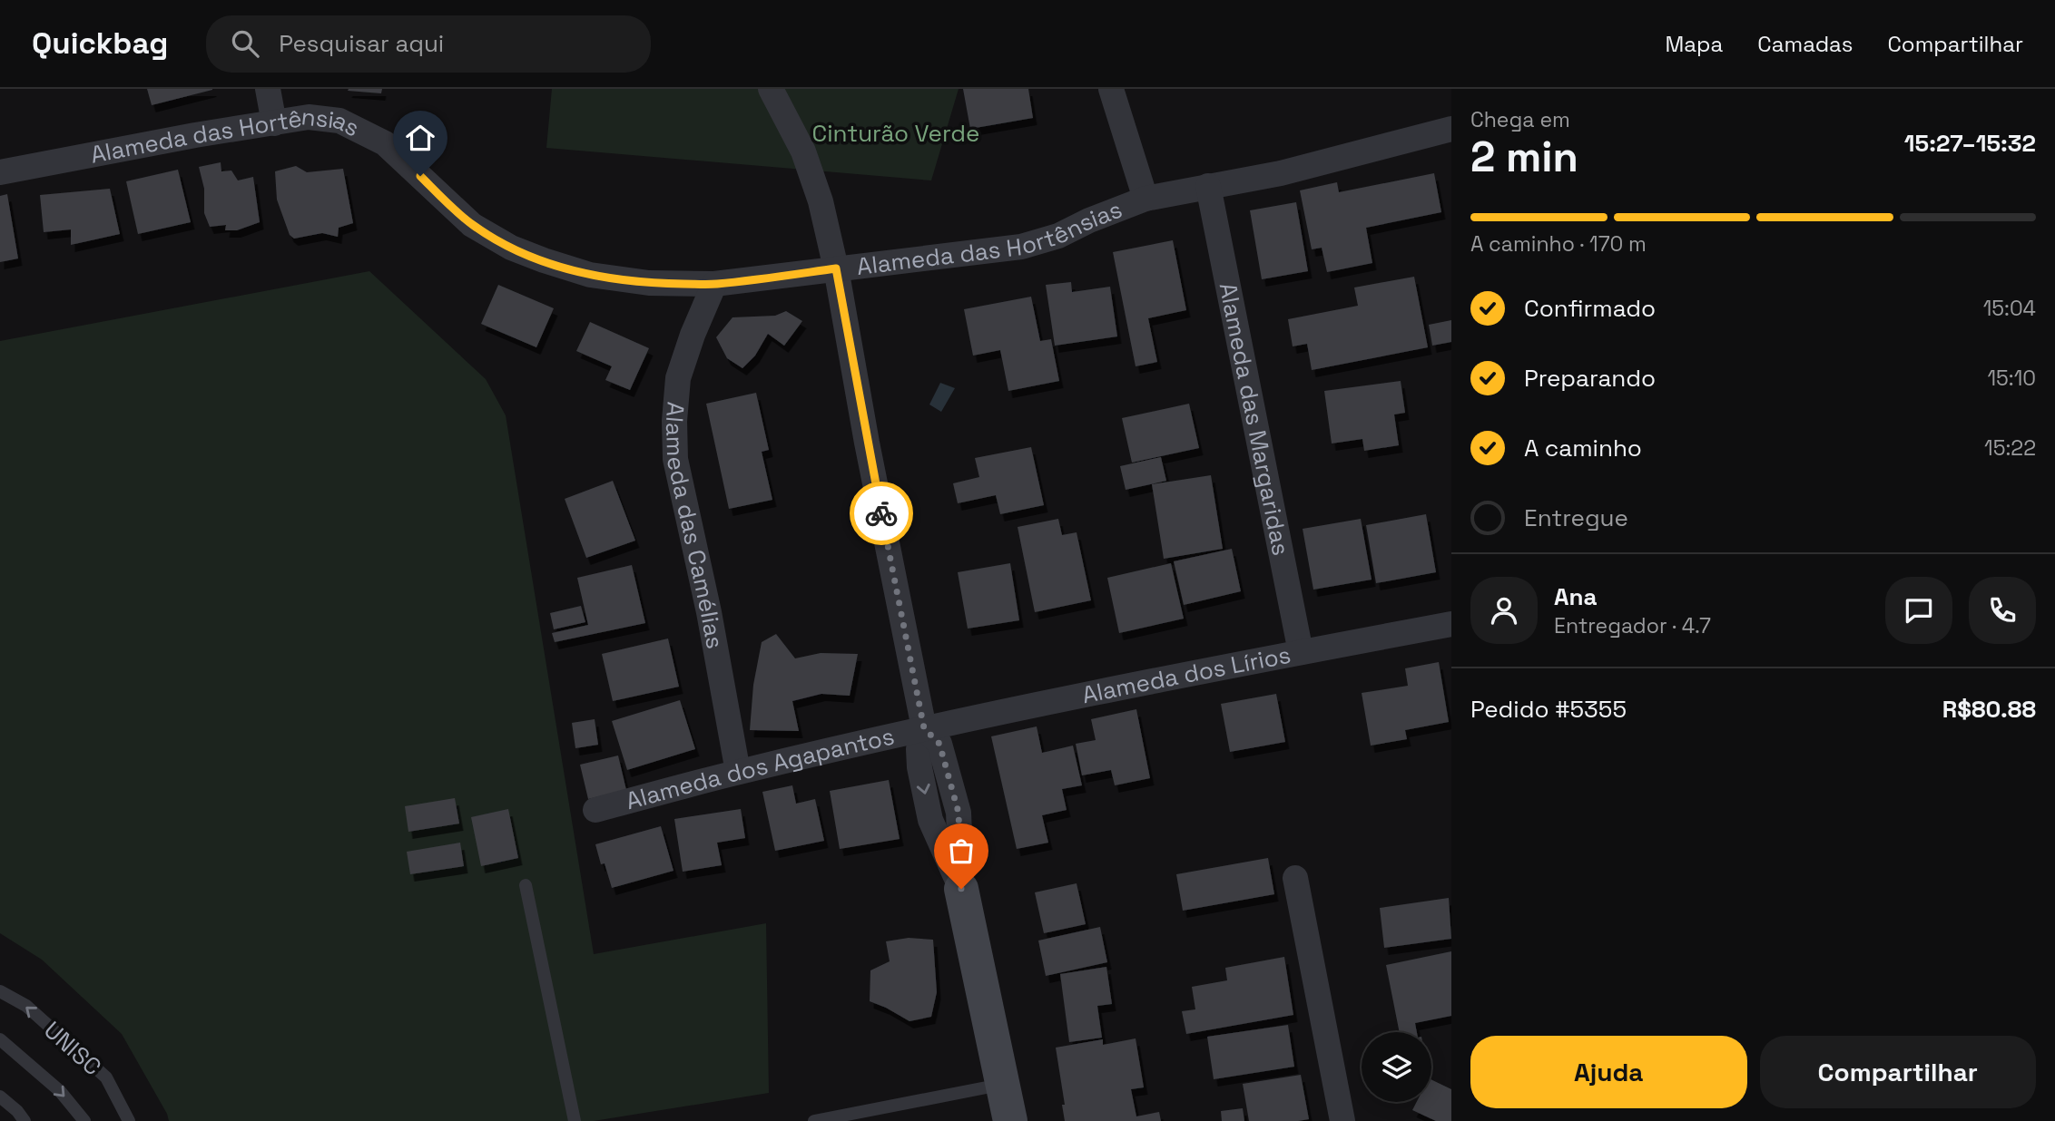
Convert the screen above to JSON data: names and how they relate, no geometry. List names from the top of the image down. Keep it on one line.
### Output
{"streets":{"street":["Alameda das Hortênsias","Alameda das Margaridas","Alameda das Camélias","Alameda dos Lírios","Alameda dos Agapantos"],"lane":["UNISC"]},"crossings":[["Alameda das Hortênsias","Alameda das Margaridas"],["Alameda das Hortênsias","Alameda das Camélias"],["Alameda das Margaridas","Alameda dos Lírios"],["Alameda das Camélias","Alameda dos Agapantos"],["Alameda dos Lírios","Alameda dos Agapantos"]],"parks":["Cinturão Verde"],"page":{"header":"Quickbag","search":"Pesquisar aqui","nav":["Mapa","Camadas","Compartilhar"],"heading":["2 min","Chega em","15:27–15:32"],"panel":["Ana","Entregador · 4.7","Pedido #5355","R$80.88"],"bar":"A caminho · 170 m","list":[["Confirmado","15:04"],["Preparando","15:10"],["A caminho","15:22"],"Entregue"],"buttons":["Ajuda","Compartilhar"]}}
